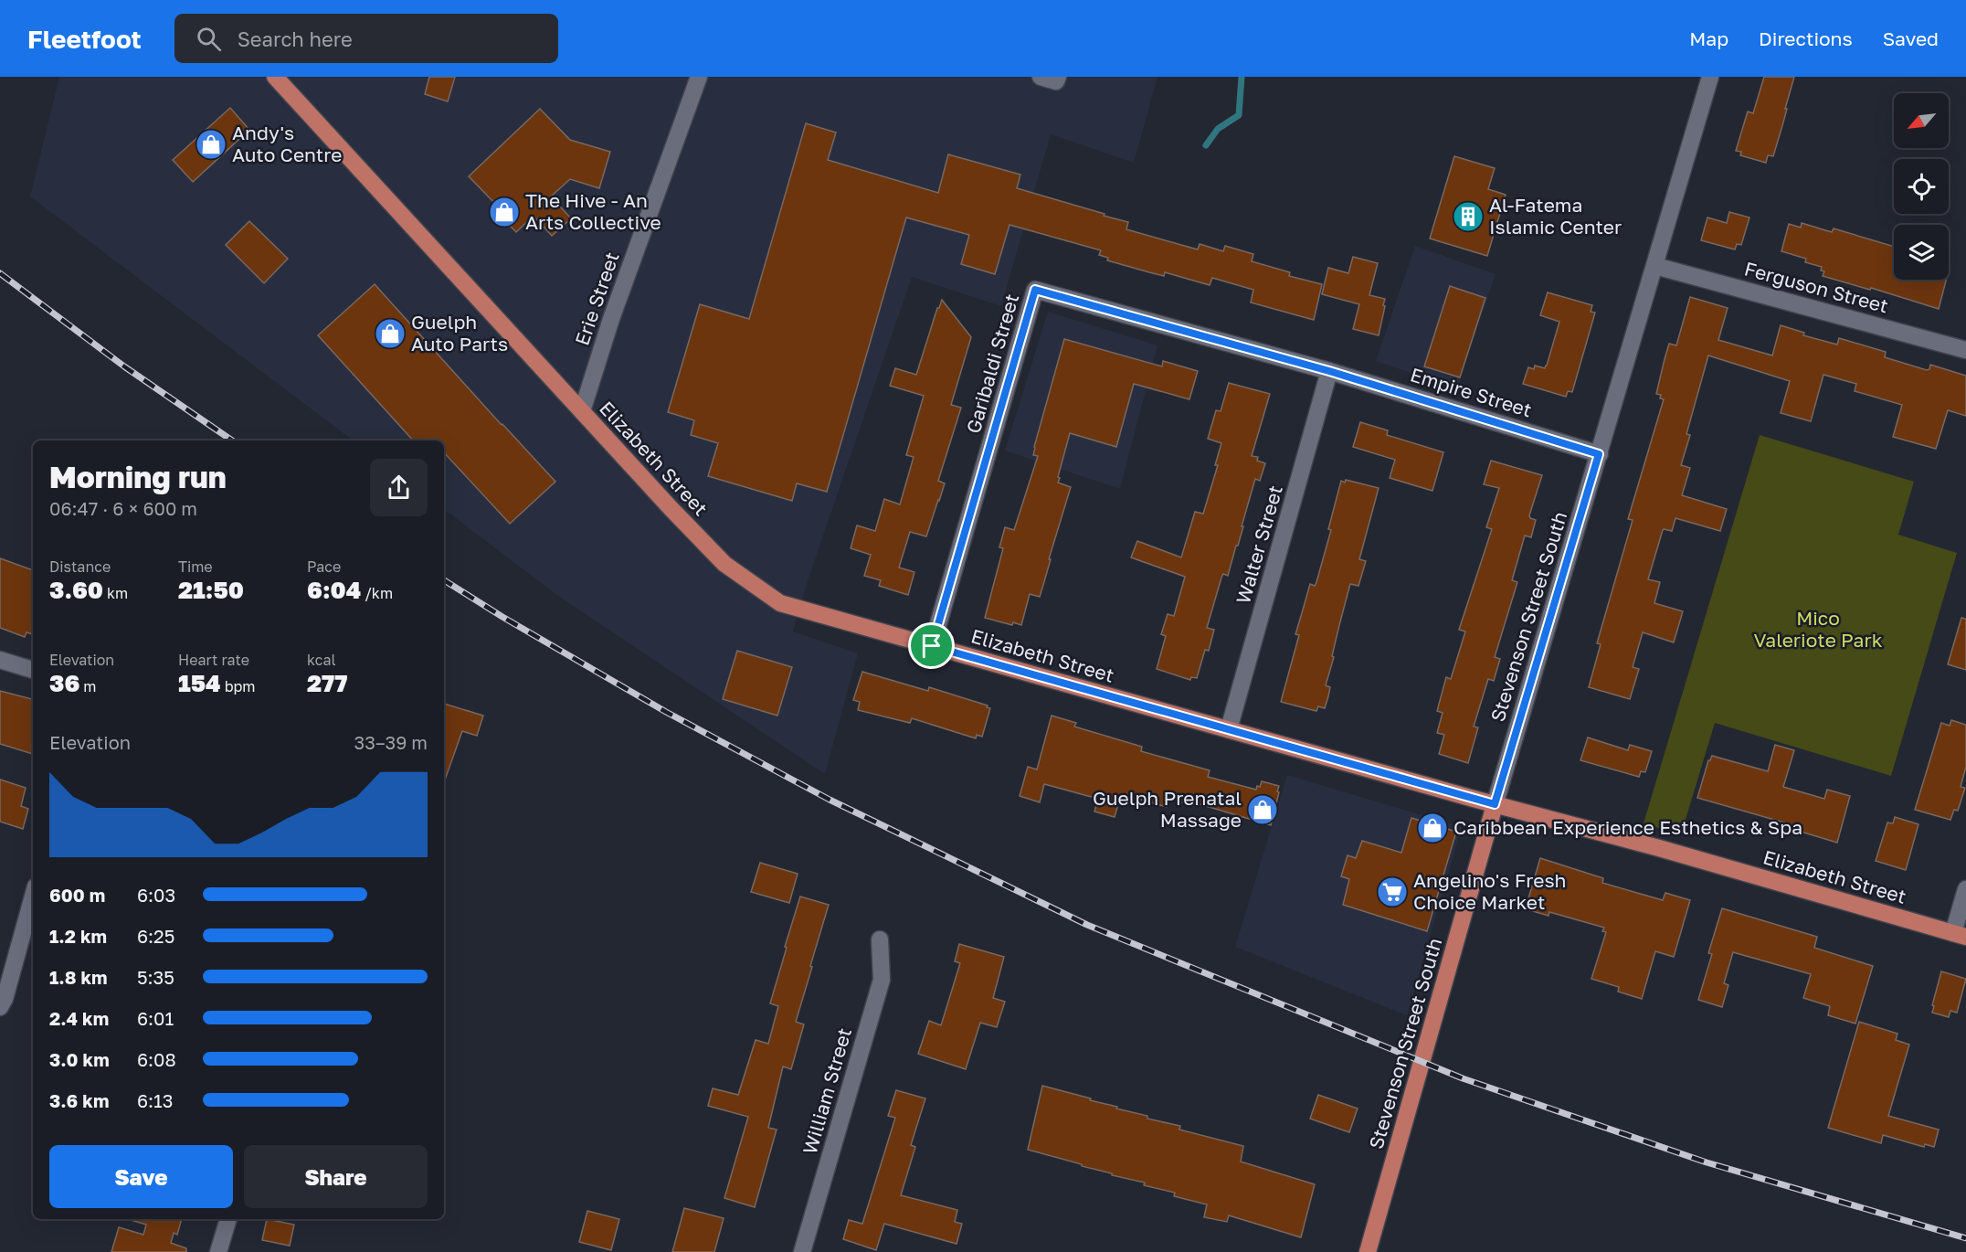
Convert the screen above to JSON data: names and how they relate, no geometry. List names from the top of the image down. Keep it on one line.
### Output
{"streets":{"main road":["Elizabeth Street","Stevenson Street South"],"street":["Ferguson Street","Erie Street","Garibaldi Street","Empire Street","Walter Street","William Street"]},"crossings":[["Ferguson Street","Stevenson Street South"],["Erie Street","Elizabeth Street"],["Garibaldi Street","Empire Street"],["Garibaldi Street","Elizabeth Street"],["Garibaldi Street","Walter Street"],["Empire Street","Walter Street"],["Empire Street","Stevenson Street South"],["Elizabeth Street","Walter Street"],["Elizabeth Street","Stevenson Street South"]],"parks":["Mico Valeriote Park"],"places":{"shop":["Andy's Auto Centre","The Hive - An Arts Collective","Guelph Auto Parts","Guelph Prenatal Massage","Caribbean Experience Esthetics & Spa"],"building":["Al-Fatema Islamic Center"],"supermarket":["Angelino's Fresh Choice Market"]},"north":"bottom left","page":{"header":"Fleetfoot","search":"Search here","nav":["Map","Directions","Saved"],"heading":["Morning run","06:47 · 6 × 600 m"],"stats":[["Distance","3.60 km"],["Time","21:50"],["Pace","6:04 /km"],["Elevation","36 m"],["Heart rate","154 bpm"],["kcal","277"]],"chart":["Elevation","33–39 m"],"list":[{"name":"600 m","note":"6:03"},{"name":"1.2 km","note":"6:25"},{"name":"1.8 km","note":"5:35"},{"name":"2.4 km","note":"6:01"},{"name":"3.0 km","note":"6:08"},{"name":"3.6 km","note":"6:13"}],"buttons":["Save","Share"]}}
